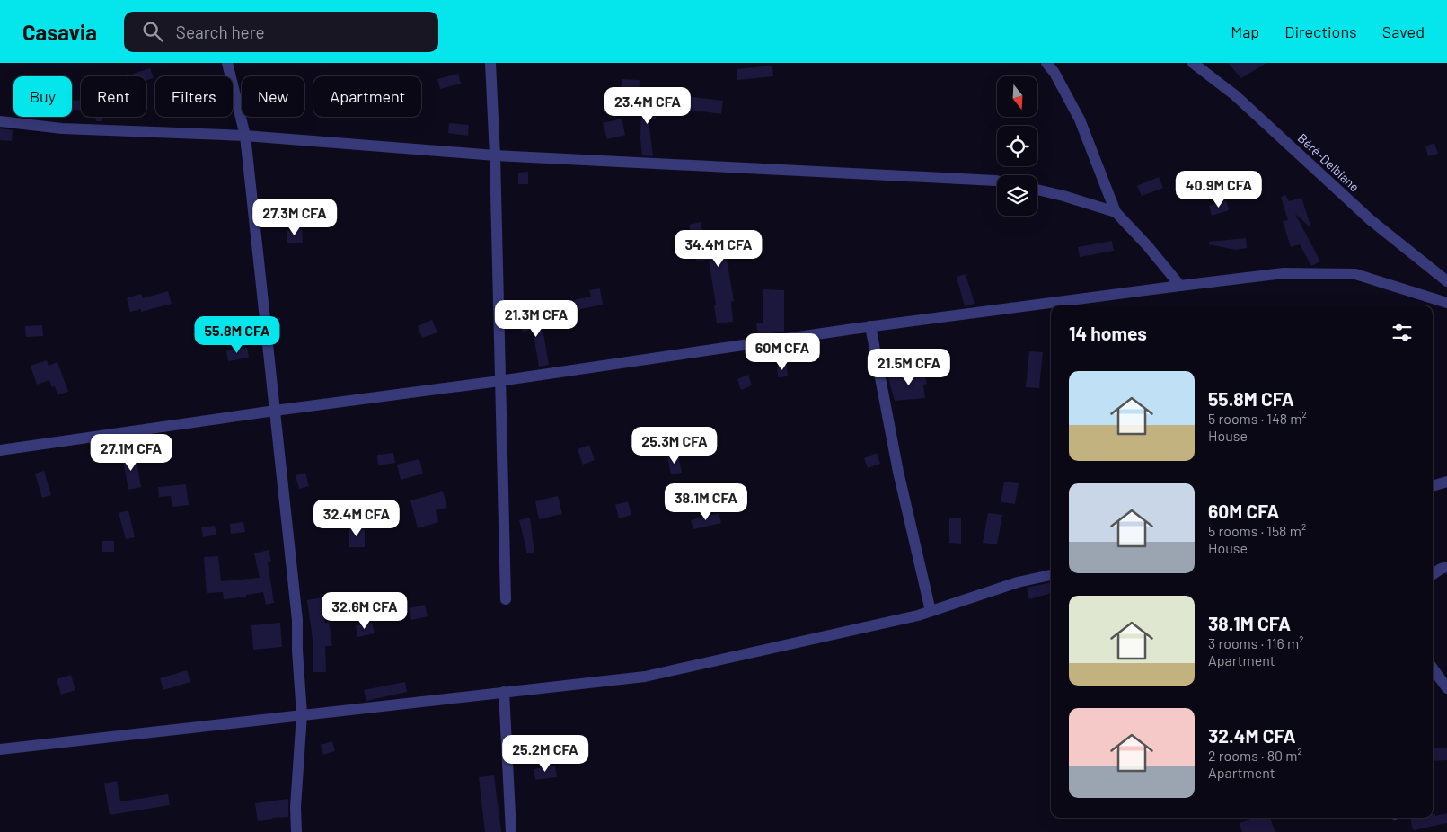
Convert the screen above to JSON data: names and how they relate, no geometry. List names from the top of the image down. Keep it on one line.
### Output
{"streets":{"street":["Béré-Delbiane"]},"north":"bottom","page":{"header":"Casavia","search":"Search here","nav":["Map","Directions","Saved"],"chip":["Buy","Rent","Filters","New","Apartment"],"price":["23.4M CFA","40.9M CFA","27.3M CFA","34.4M CFA","21.3M CFA","55.8M CFA","60M CFA","21.5M CFA","25.3M CFA","27.1M CFA","38.1M CFA","32.4M CFA","32.6M CFA","25.2M CFA"],"heading":"14 homes","list":[{"name":"55.8M CFA","note":"5 rooms · 148 m² · House"},{"name":"60M CFA","note":"5 rooms · 158 m² · House"},{"name":"38.1M CFA","note":"3 rooms · 116 m² · Apartment"},{"name":"32.4M CFA","note":"2 rooms · 80 m² · Apartment"}]}}
